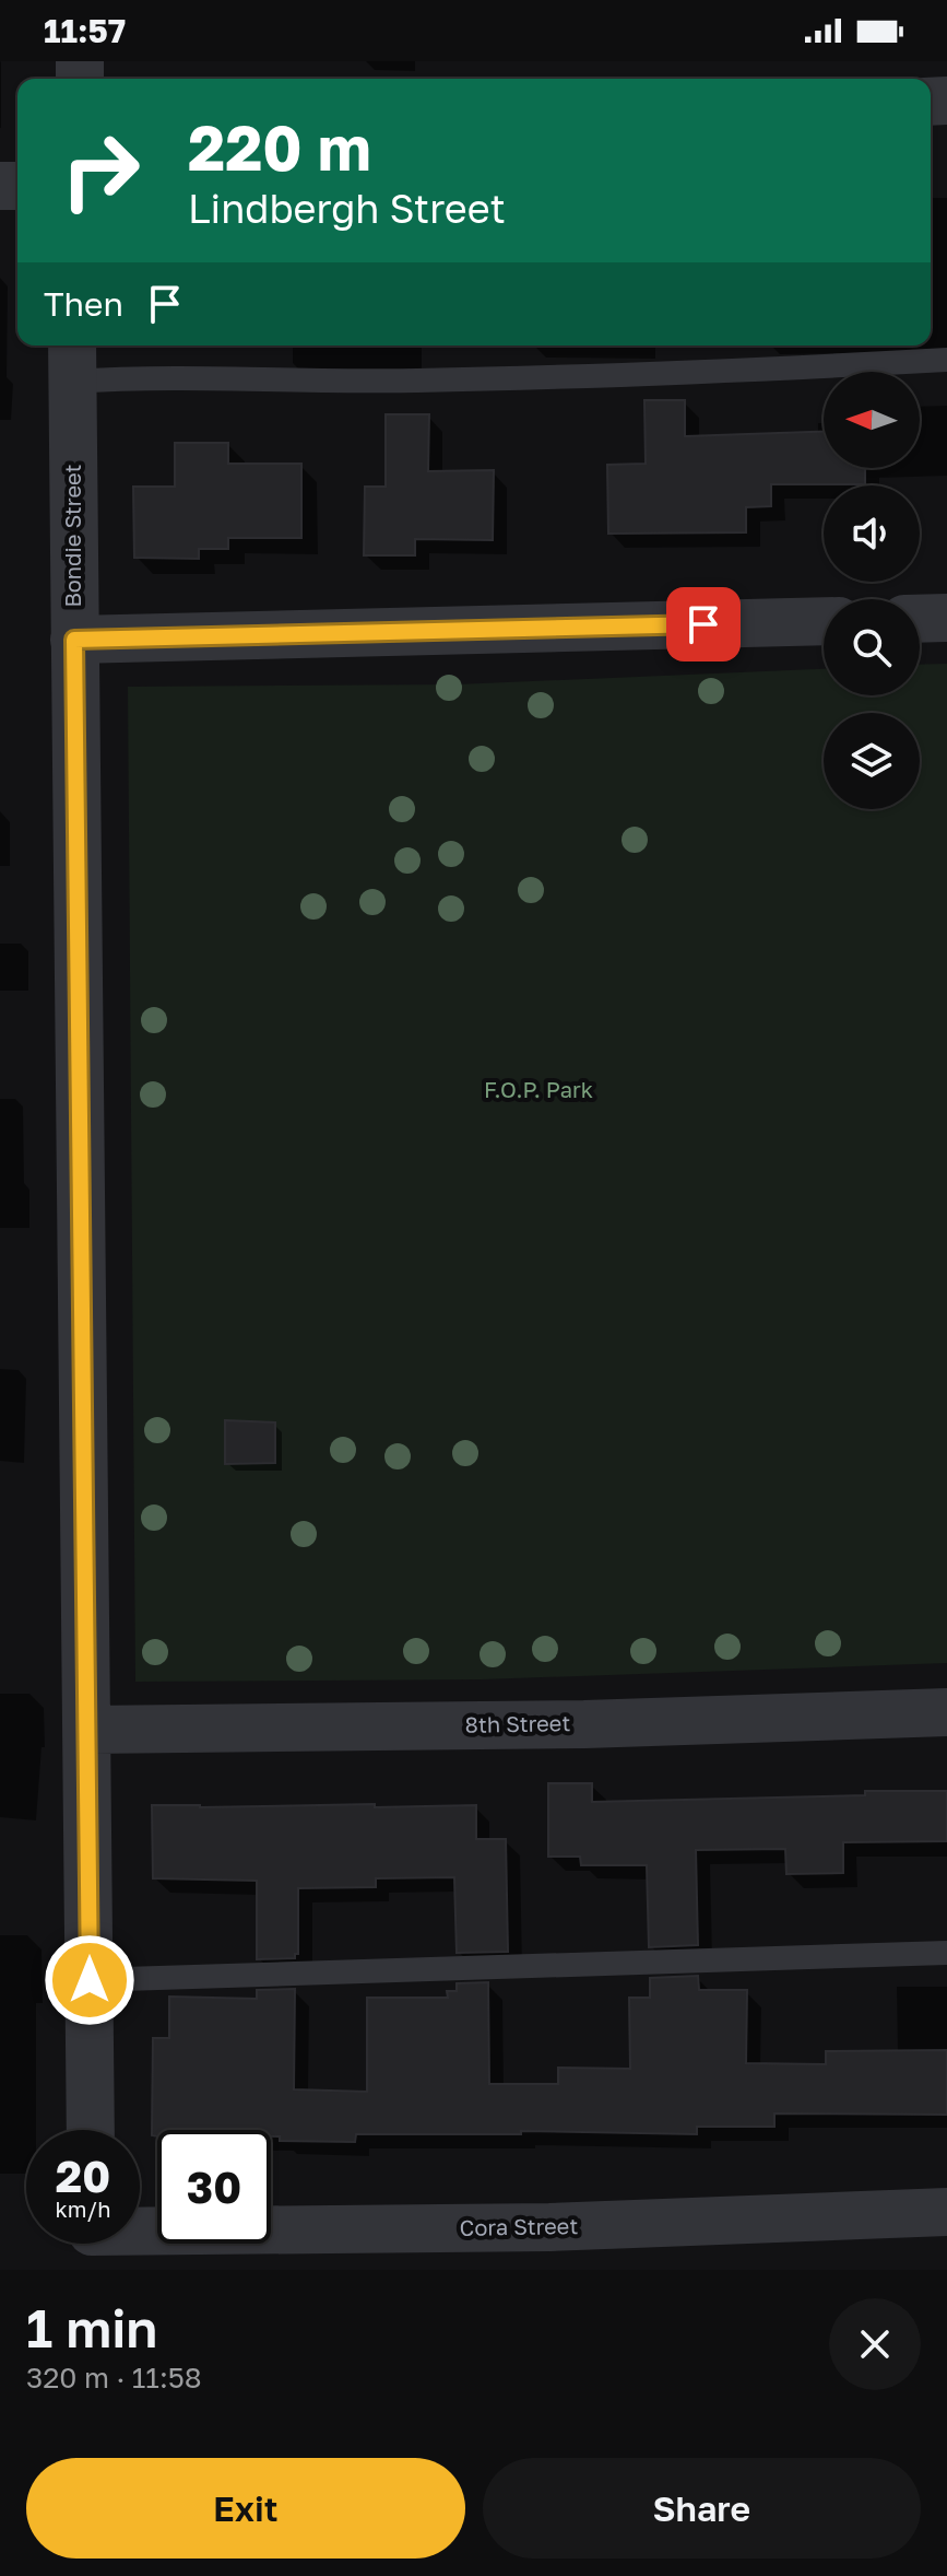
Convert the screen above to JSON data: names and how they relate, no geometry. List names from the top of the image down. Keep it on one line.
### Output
{"streets":{"street":["Bondie Street","8th Street","Cora Street"]},"crossings":[["Bondie Street","8th Street"]],"parks":["F.O.P. Park"],"north":"left","page":{"status":"11:57","turn":["220 m","Lindbergh Street"],"then":"Then","speed":"20 km/h","limit":"30","heading":["1 min","320 m · 11:58"],"buttons":["Exit","Share"]}}
